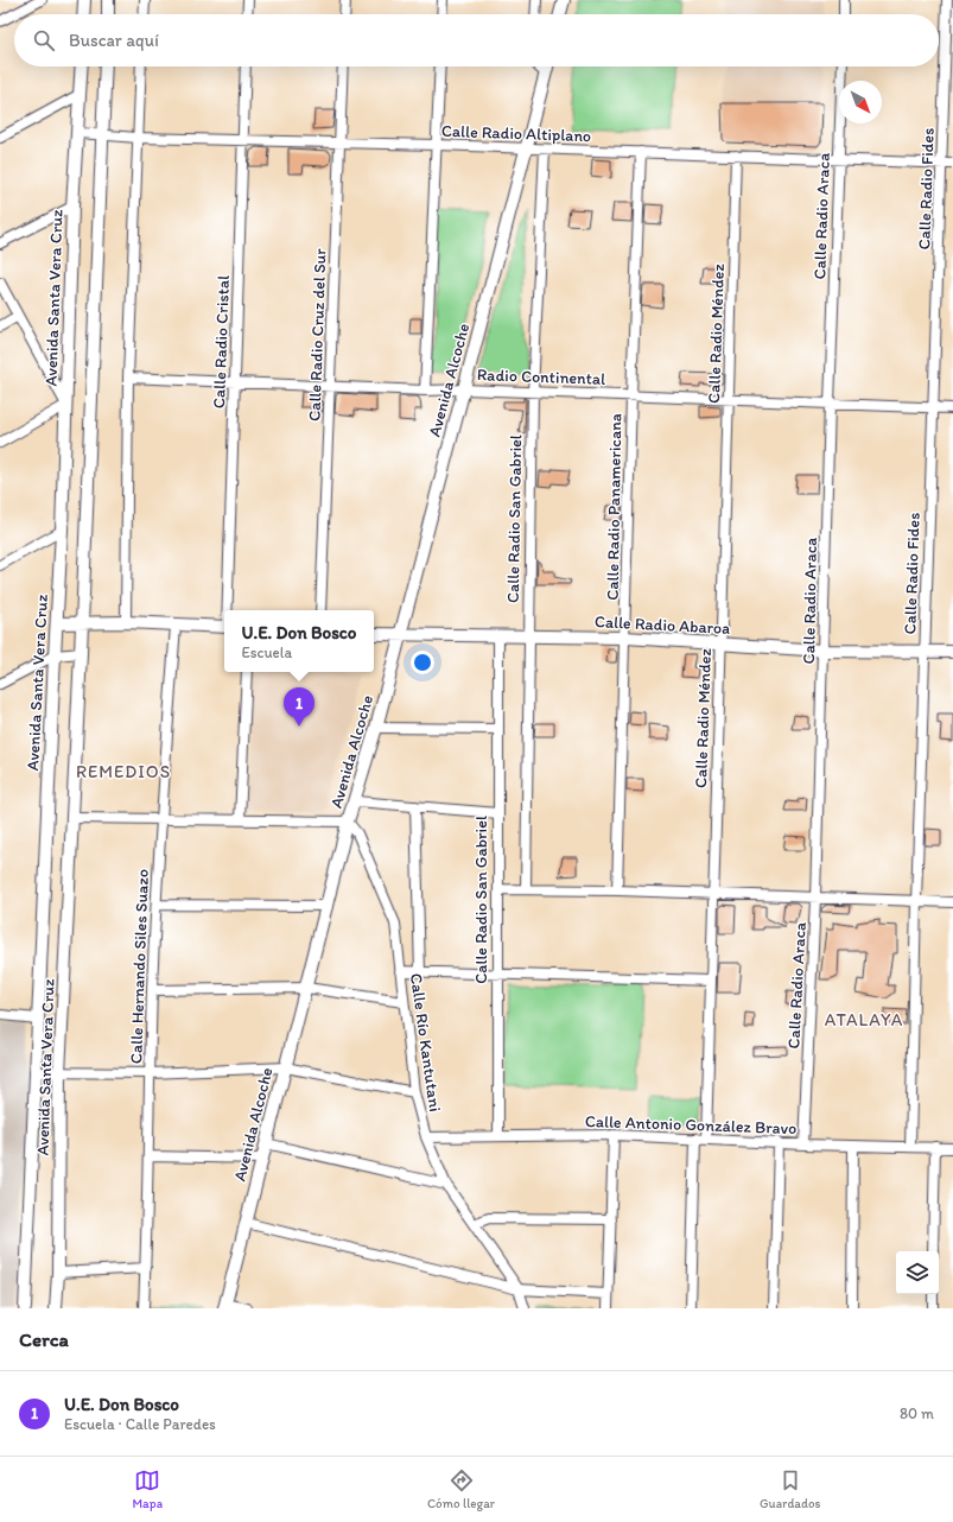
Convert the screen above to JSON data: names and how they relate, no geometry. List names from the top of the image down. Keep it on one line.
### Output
{"streets":{"street":["Calle Radio Altiplano","Calle Radio Fides","Calle Radio Araca","Avenida Santa Vera Cruz","Calle Radio Méndez","Calle Radio Cruz del Sur","Calle Radio Cristal","Radio Continental","Avenida Alcoche","Calle Radio Panamericana","Calle Radio San Gabriel","Calle Radio Abaroa","Calle Hernando Siles Suazo","Calle Río Kantutani","Calle Antonio González Bravo"]},"crossings":[["Calle Radio Altiplano","Calle Radio Fides"],["Calle Radio Altiplano","Calle Radio Araca"],["Calle Radio Altiplano","Avenida Santa Vera Cruz"],["Calle Radio Altiplano","Calle Radio Méndez"],["Calle Radio Altiplano","Calle Radio Cruz del Sur"],["Calle Radio Altiplano","Calle Radio Cristal"],["Calle Radio Altiplano","Avenida Alcoche"],["Calle Radio Altiplano","Calle Radio Panamericana"],["Calle Radio Altiplano","Calle Radio San Gabriel"],["Calle Radio Fides","Radio Continental"],["Calle Radio Fides","Calle Radio Abaroa"],["Calle Radio Fides","Calle Antonio González Bravo"],["Calle Radio Araca","Radio Continental"],["Calle Radio Araca","Calle Radio Abaroa"],["Calle Radio Araca","Calle Antonio González Bravo"],["Calle Radio Méndez","Radio Continental"],["Calle Radio Méndez","Calle Radio Abaroa"],["Calle Radio Méndez","Calle Antonio González Bravo"],["Calle Radio Cruz del Sur","Radio Continental"],["Calle Radio Cristal","Radio Continental"],["Radio Continental","Avenida Alcoche"],["Radio Continental","Calle Radio Panamericana"],["Radio Continental","Calle Radio San Gabriel"],["Avenida Alcoche","Calle Radio Abaroa"],["Avenida Alcoche","Calle Río Kantutani"],["Calle Radio Panamericana","Calle Radio Abaroa"],["Calle Radio San Gabriel","Calle Radio Abaroa"],["Calle Radio San Gabriel","Calle Antonio González Bravo"],["Calle Río Kantutani","Calle Antonio González Bravo"]],"districts":["REMEDIOS","ATALAYA"],"north":"bottom right","page":{"search":"Buscar aquí","popup":["U.E. Don Bosco","Escuela"],"pins":"1","heading":"Cerca","list":[{"mark":"1","name":"U.E. Don Bosco","note":"Escuela · Calle Paredes","value":"80 m"}],"nav":["Mapa","Cómo llegar","Guardados"]}}
